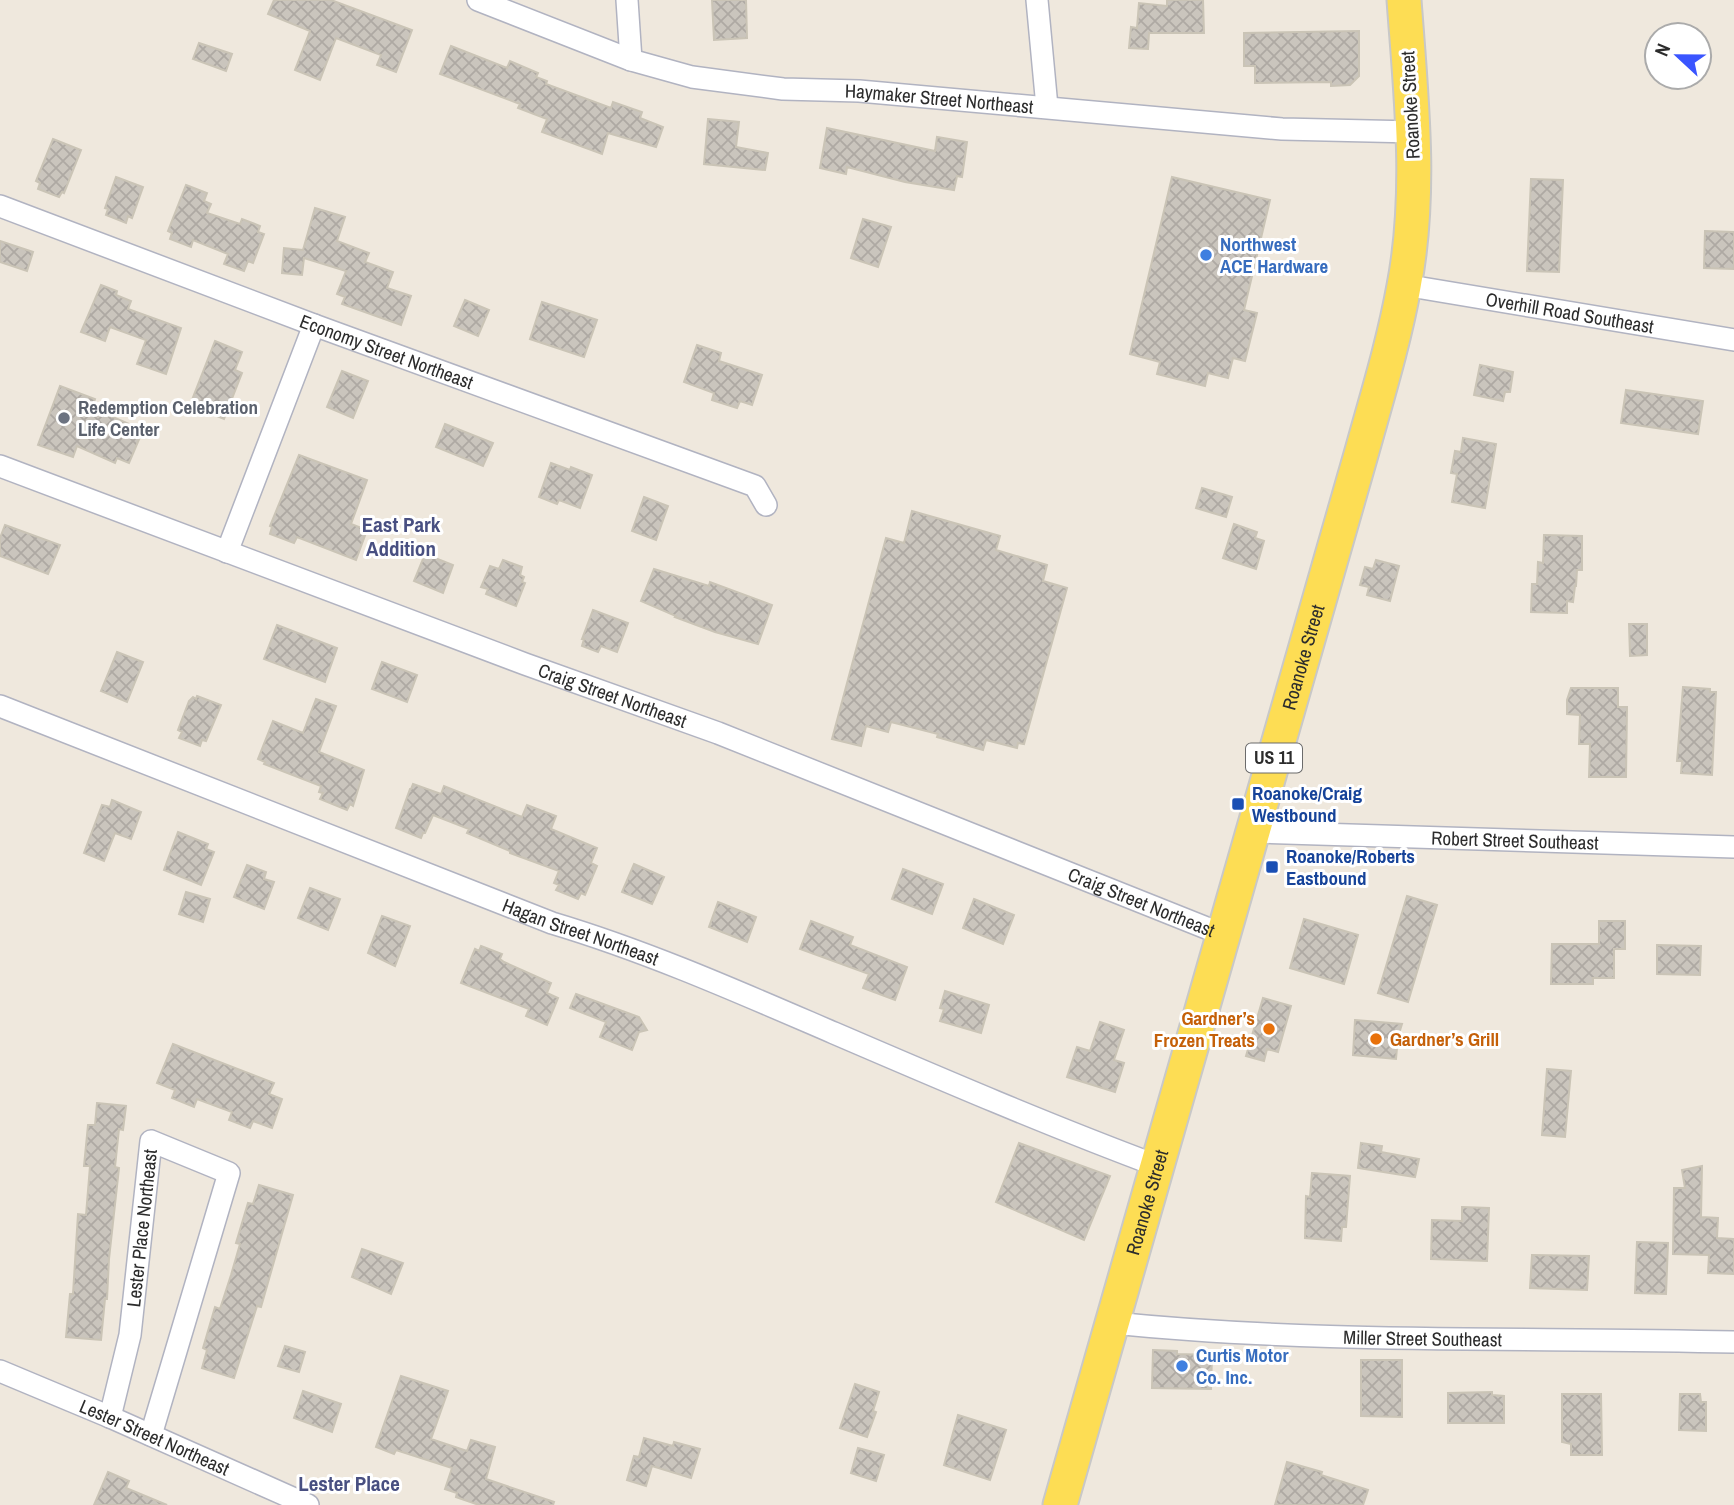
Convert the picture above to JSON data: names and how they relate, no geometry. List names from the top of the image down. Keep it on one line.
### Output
{"streets":{"main road":["Roanoke Street","US 11"],"street":["Haymaker Street Northeast","Overhill Road Southeast","Economy Street Northeast","Craig Street Northeast","Robert Street Southeast","Hagan Street Northeast","Lester Place Northeast","Miller Street Southeast","Lester Street Northeast"]},"crossings":[["Haymaker Street Northeast","Roanoke Street"],["Roanoke Street","Overhill Road Southeast"],["Roanoke Street","Craig Street Northeast"],["Roanoke Street","Robert Street Southeast"],["Roanoke Street","Hagan Street Northeast"],["Roanoke Street","Miller Street Southeast"],["Lester Place Northeast","Lester Street Northeast"]],"districts":["East Park Addition","Lester Place"],"places":{"other":["Northwest ACE Hardware","Redemption Celebration Life Center","Gardner’s Frozen Treats","Gardner’s Grill","Curtis Motor Co. Inc."],"transit":["Roanoke/Craig Westbound","Roanoke/Roberts Eastbound"]},"north":"left"}
